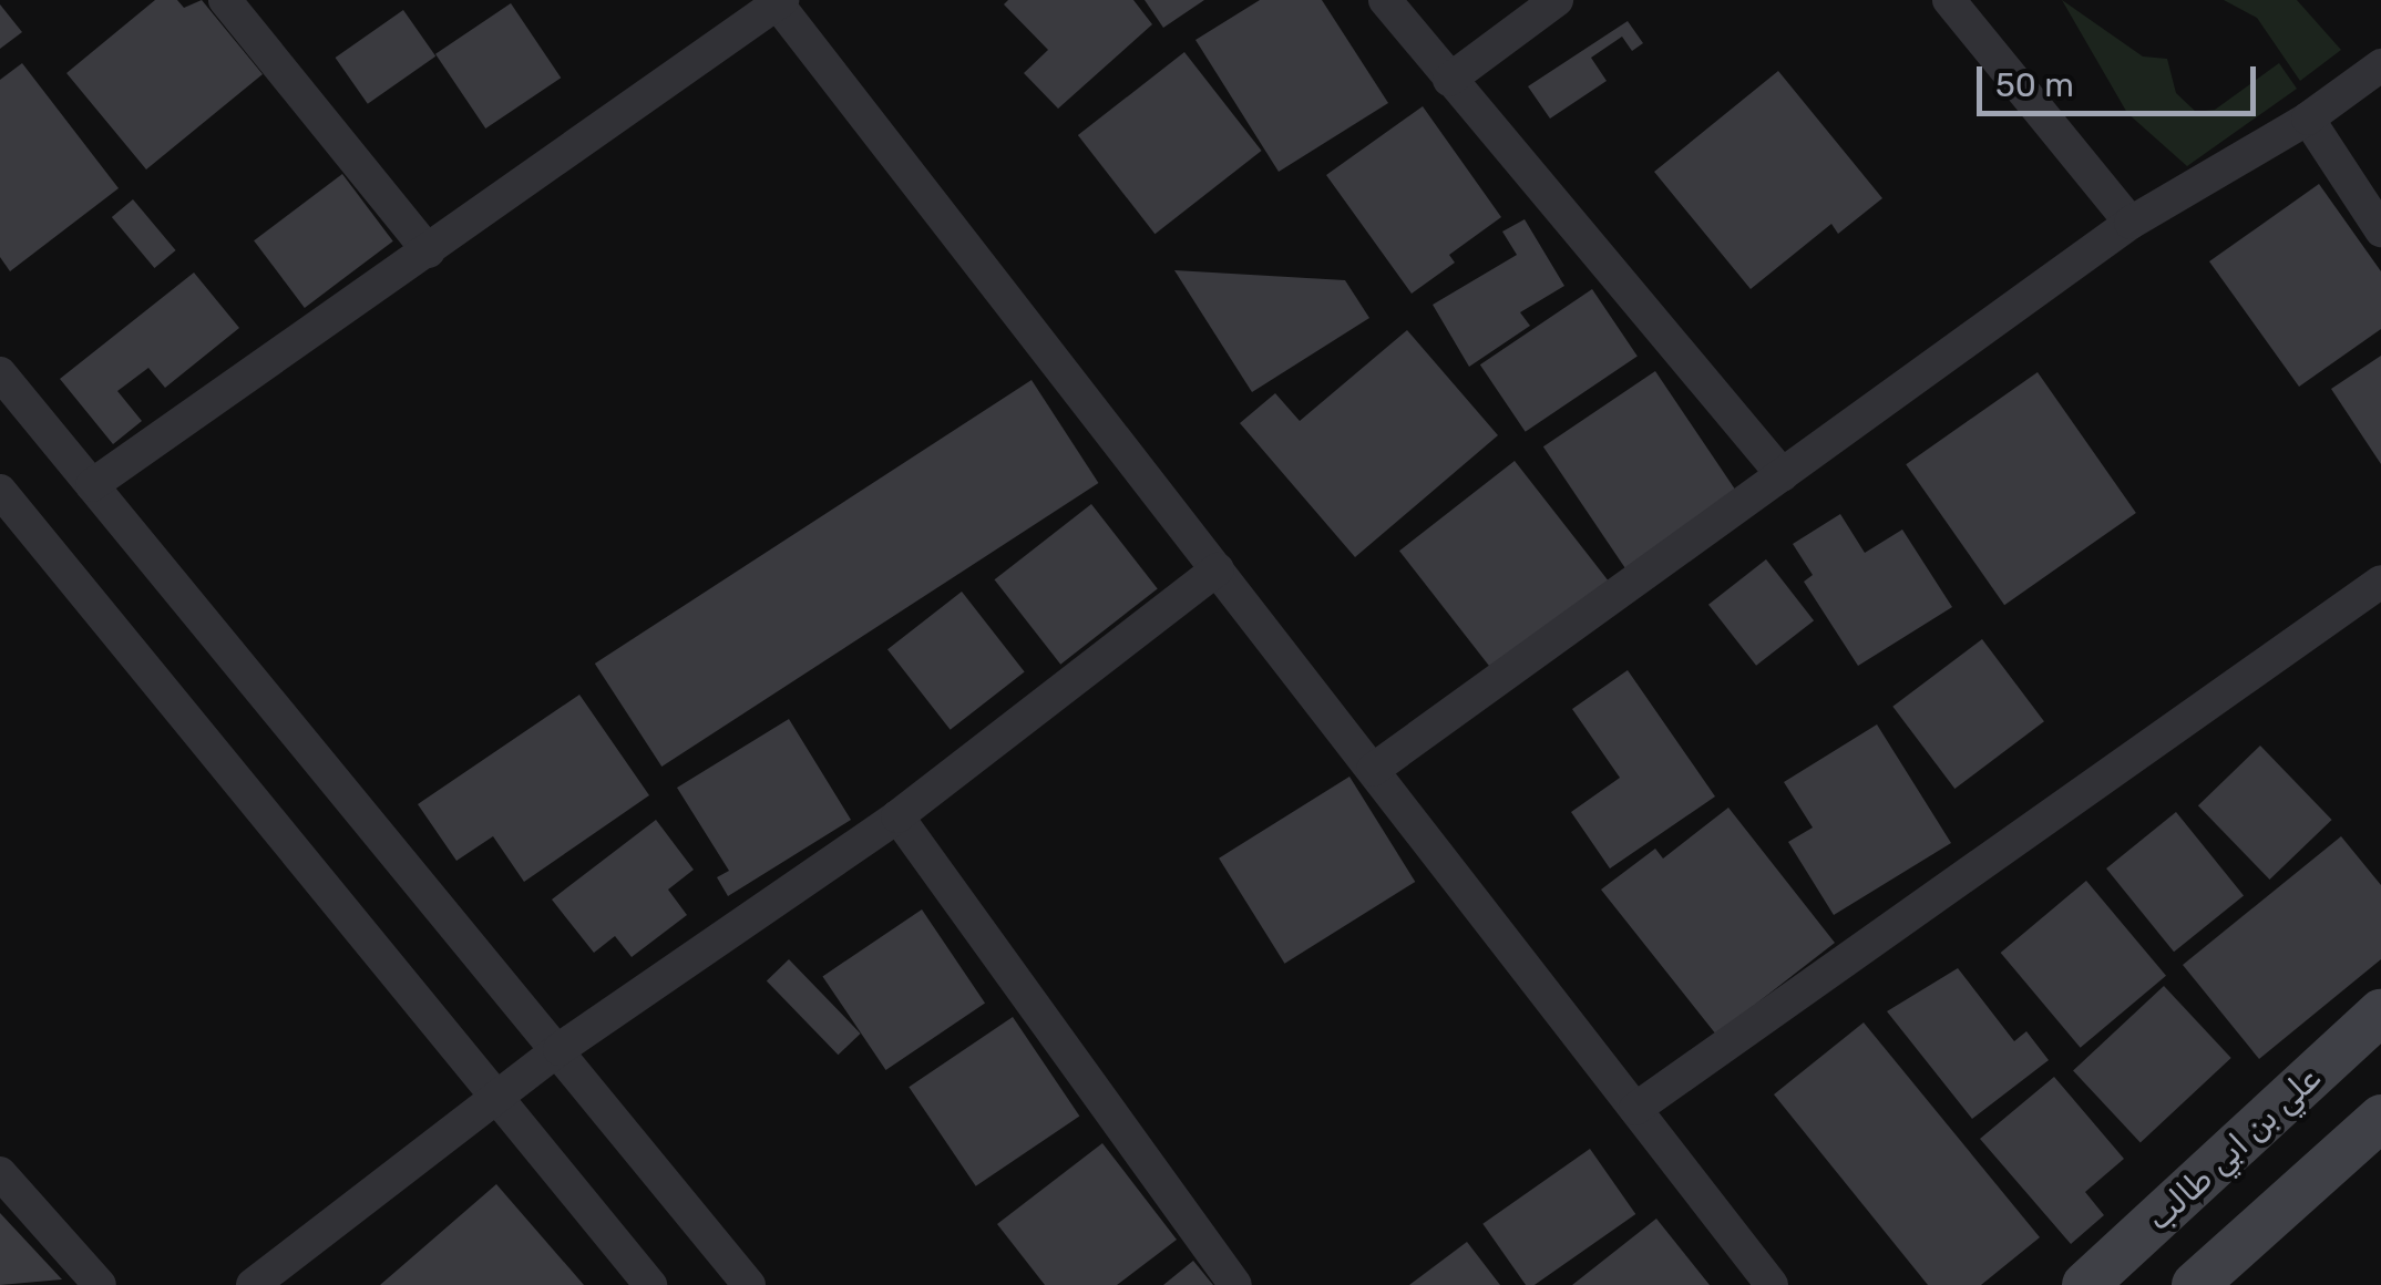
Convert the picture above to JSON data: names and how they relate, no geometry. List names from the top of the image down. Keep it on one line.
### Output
{"streets":{"main road":["علي بن ابي طالب"]},"scale_bar":"50 m"}
